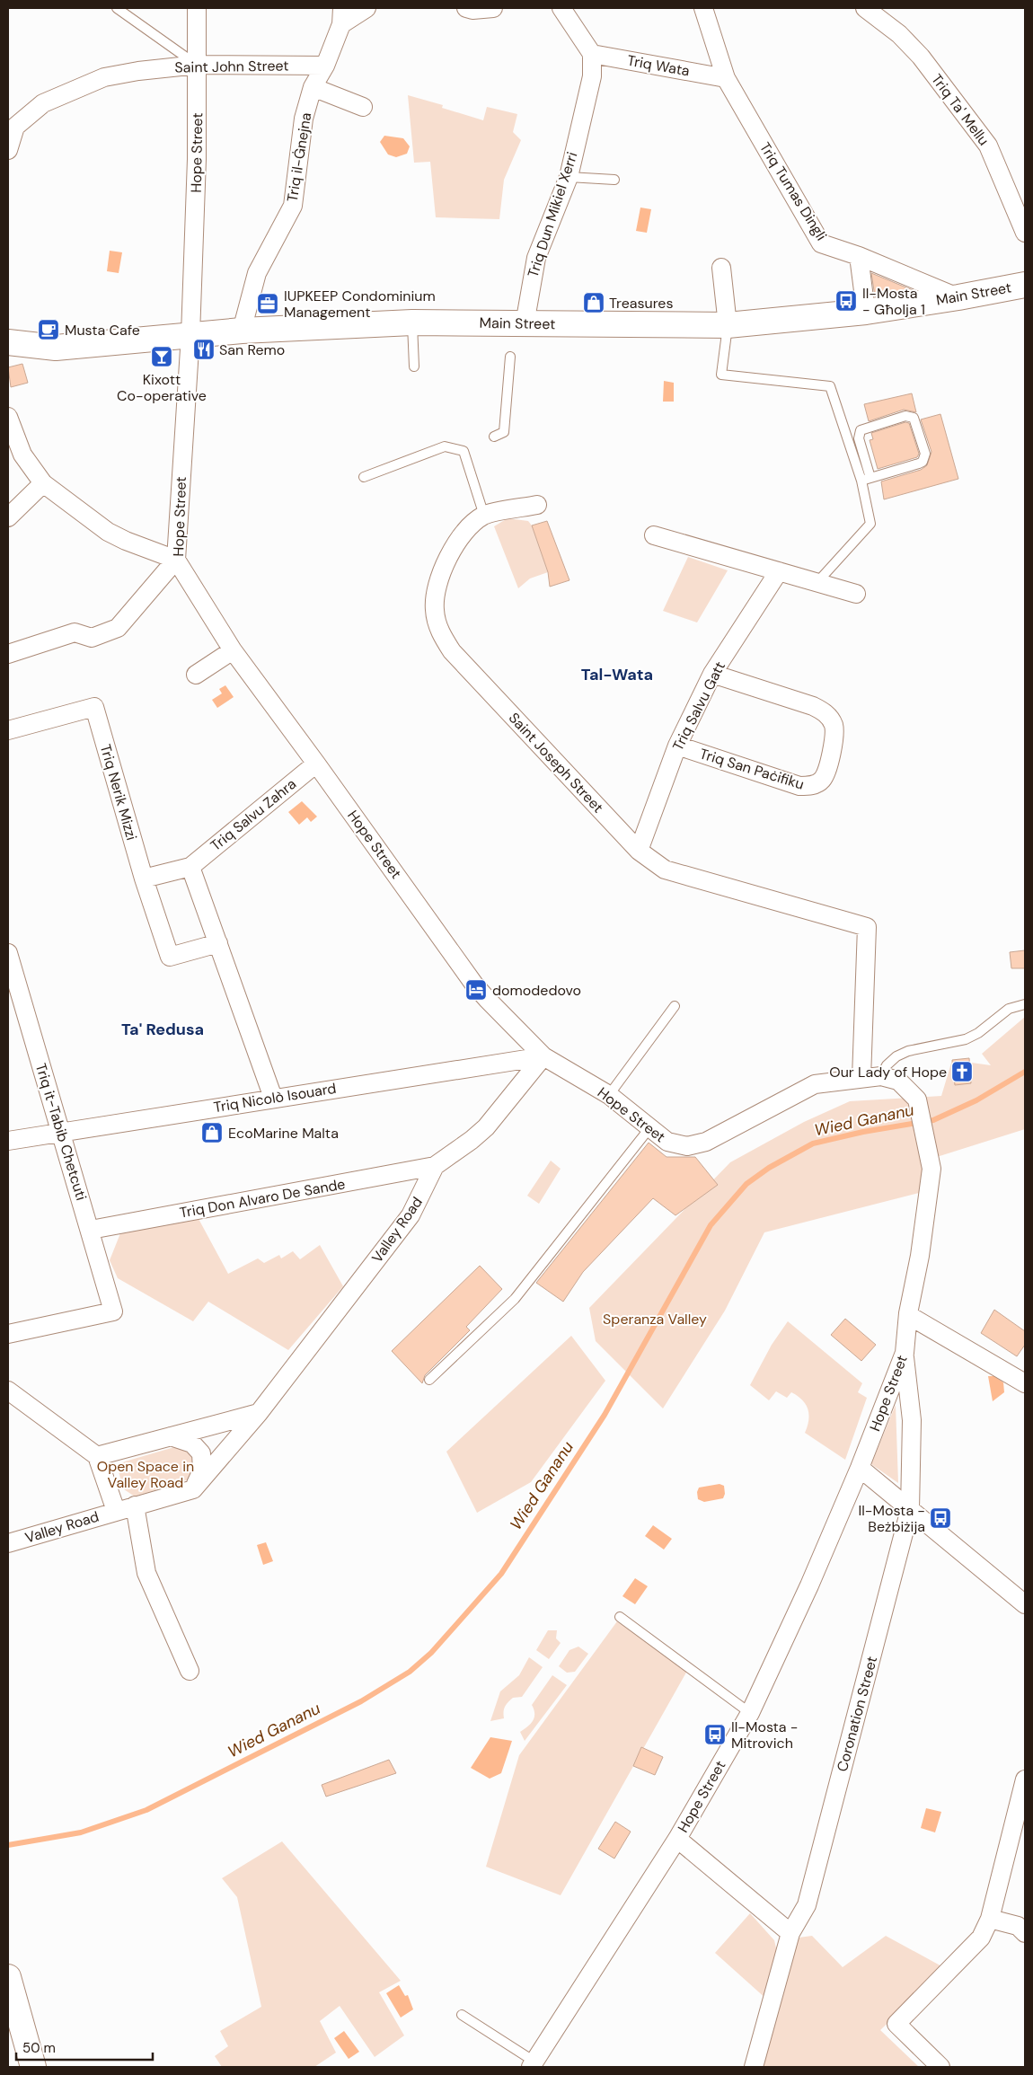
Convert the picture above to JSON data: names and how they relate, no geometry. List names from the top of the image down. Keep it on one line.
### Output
{"streets":{"main road":["Main Street"],"street":["Triq Wata","Saint John Street","Triq Ta' Mellu","Hope Street","Triq il-Ġnejna","Triq Tumas Dingli","Triq Dun Mikiel Xerri","Triq Salvu Gatt","Saint Joseph Street","Triq San Paċifiku","Triq Nerik Mizzi","Triq Salvu Zahra","Triq Nicolò Isouard","Triq it-Tabib Chetcuti","Triq Don Alvaro De Sande","Valley Road","Coronation Street"]},"crossings":[["Triq Wata","Triq Tumas Dingli"],["Triq Wata","Triq Dun Mikiel Xerri"],["Saint John Street","Hope Street"],["Saint John Street","Triq il-Ġnejna"],["Hope Street","Main Street"],["Hope Street","Saint Joseph Street"],["Hope Street","Triq Salvu Zahra"],["Hope Street","Triq Nicolò Isouard"],["Hope Street","Valley Road"],["Hope Street","Coronation Street"],["Triq il-Ġnejna","Main Street"],["Triq Tumas Dingli","Main Street"],["Triq Dun Mikiel Xerri","Main Street"],["Triq Salvu Gatt","Saint Joseph Street"],["Triq Salvu Gatt","Triq San Paċifiku"],["Triq Nicolò Isouard","Triq it-Tabib Chetcuti"],["Triq Nicolò Isouard","Valley Road"],["Triq it-Tabib Chetcuti","Triq Don Alvaro De Sande"],["Triq Don Alvaro De Sande","Valley Road"]],"districts":["Tal-Wata","Ta' Redusa"],"water":["Wied Gananu"],"parks":["Speranza Valley","Open Space in Valley Road"],"places":{"bus stop":["Il-Mosta - Għolja 1","Il-Mosta - Beżbiżija","Il-Mosta - Mitrovich"],"shop":["Treasures","EcoMarine Malta"],"office":["IUPKEEP Condominium Management"],"cafe":["Musta Cafe"],"restaurant":["San Remo"],"bar":["Kixott Co-operative"],"hotel":["domodedovo"],"church":["Our Lady of Hope"]},"scale_bar":"50 m"}
